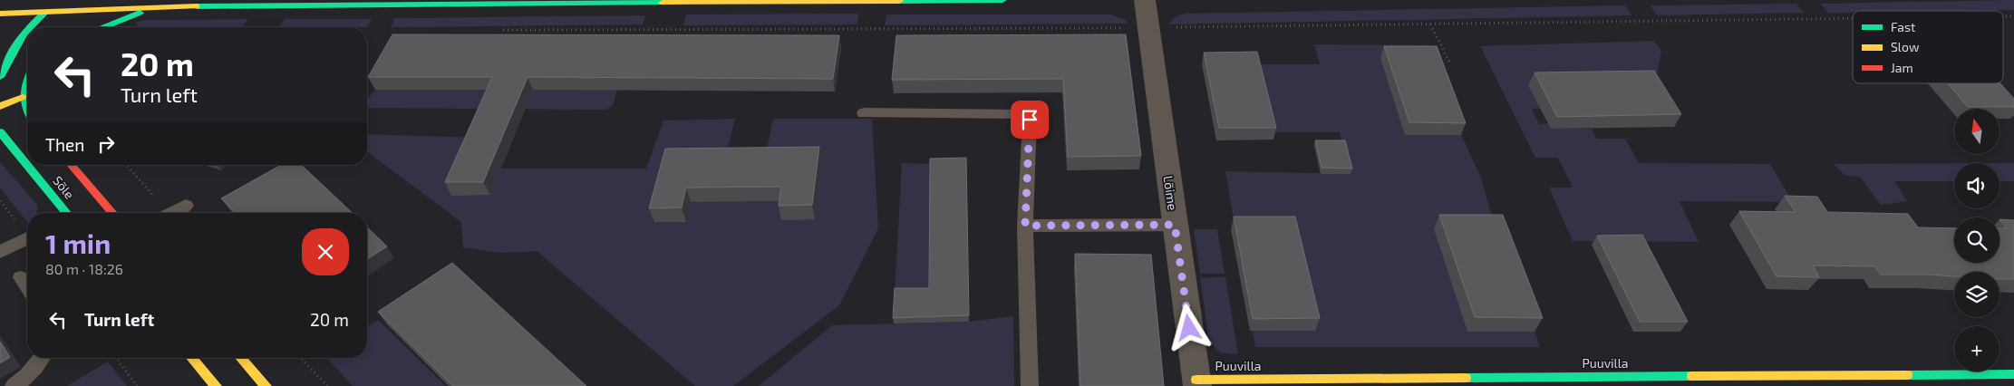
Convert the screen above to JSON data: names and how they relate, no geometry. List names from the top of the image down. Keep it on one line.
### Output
{"streets":{"street":["Sõle","Lõime","Puuvilla"]},"crossings":[["Lõime","Puuvilla"]],"legend":["Fast","Slow","Jam"],"north":"top","page":{"turn":["20 m","Turn left"],"map_buttons":"+","then":"Then","heading":["1 min","80 m · 18:26"],"list":[{"name":"Turn left","value":"20 m"}]}}
